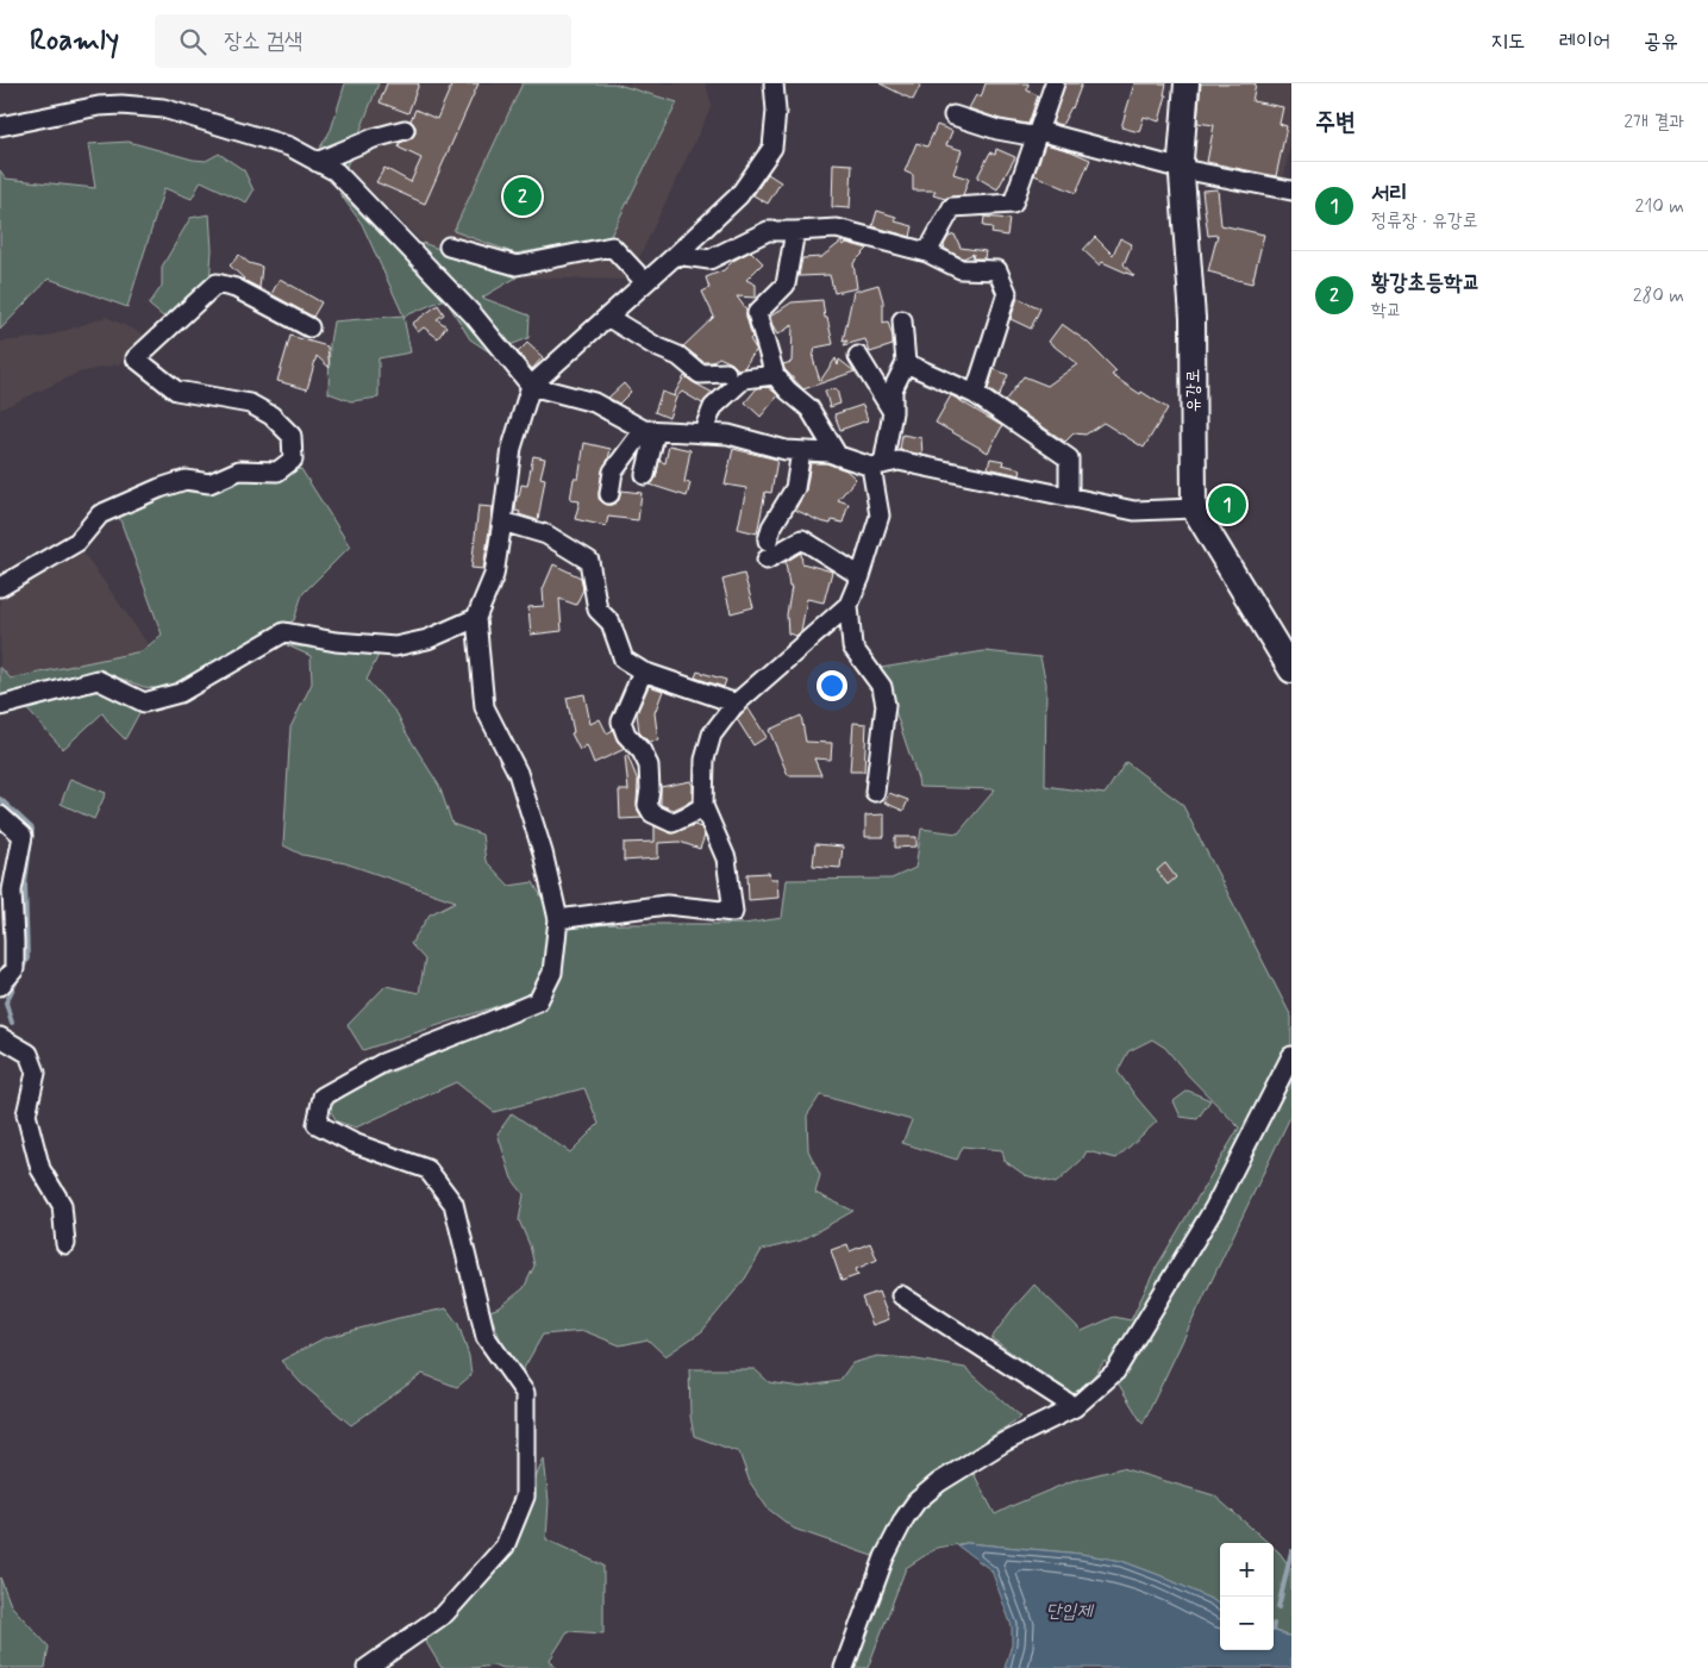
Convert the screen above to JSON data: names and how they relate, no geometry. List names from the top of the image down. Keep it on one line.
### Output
{"streets":{"main road":["유강로"]},"water":["단입제"],"page":{"header":"Roamly","search":"장소 검색","nav":["지도","레이어","공유"],"heading":["주변","2개 결과"],"list":[{"mark":"1","name":"서리","note":"정류장 · 유강로","value":"210 m"},{"mark":"2","name":"황강초등학교","note":"학교","value":"280 m"}],"pins":["2","1"],"map_buttons":["+","−"]}}
